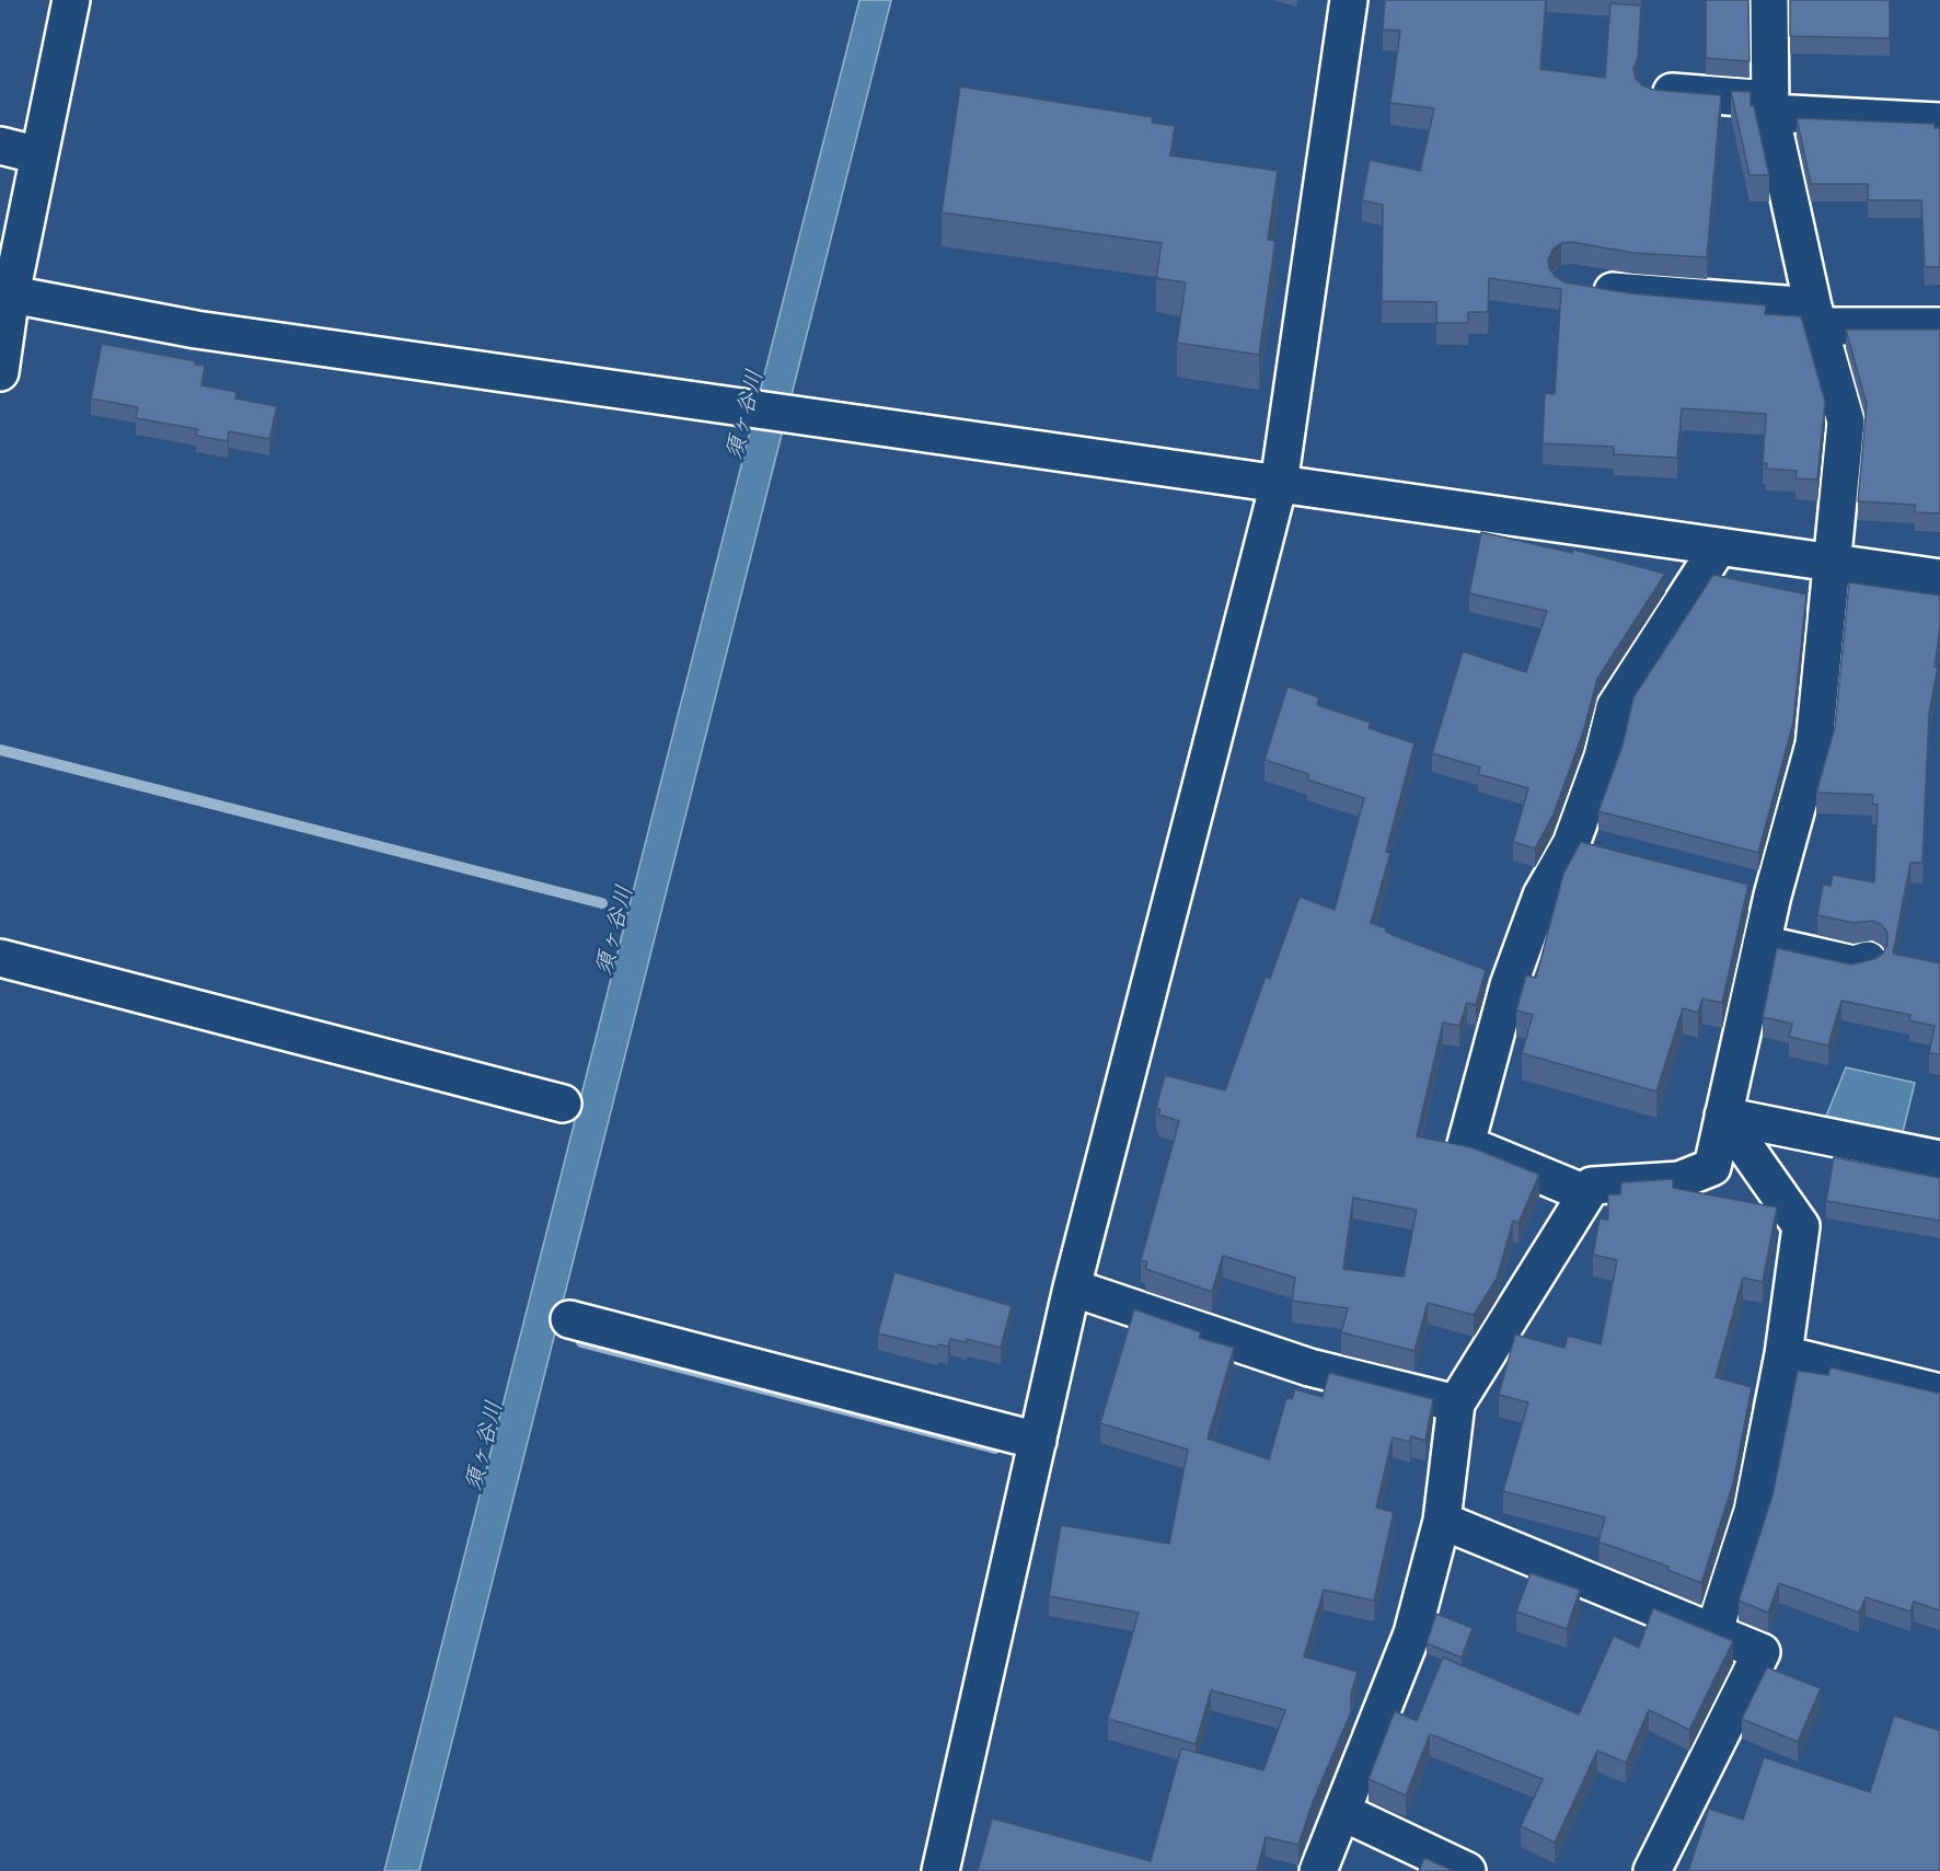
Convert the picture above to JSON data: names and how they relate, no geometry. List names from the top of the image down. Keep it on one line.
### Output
{"water":["須ヶ谷川"]}
